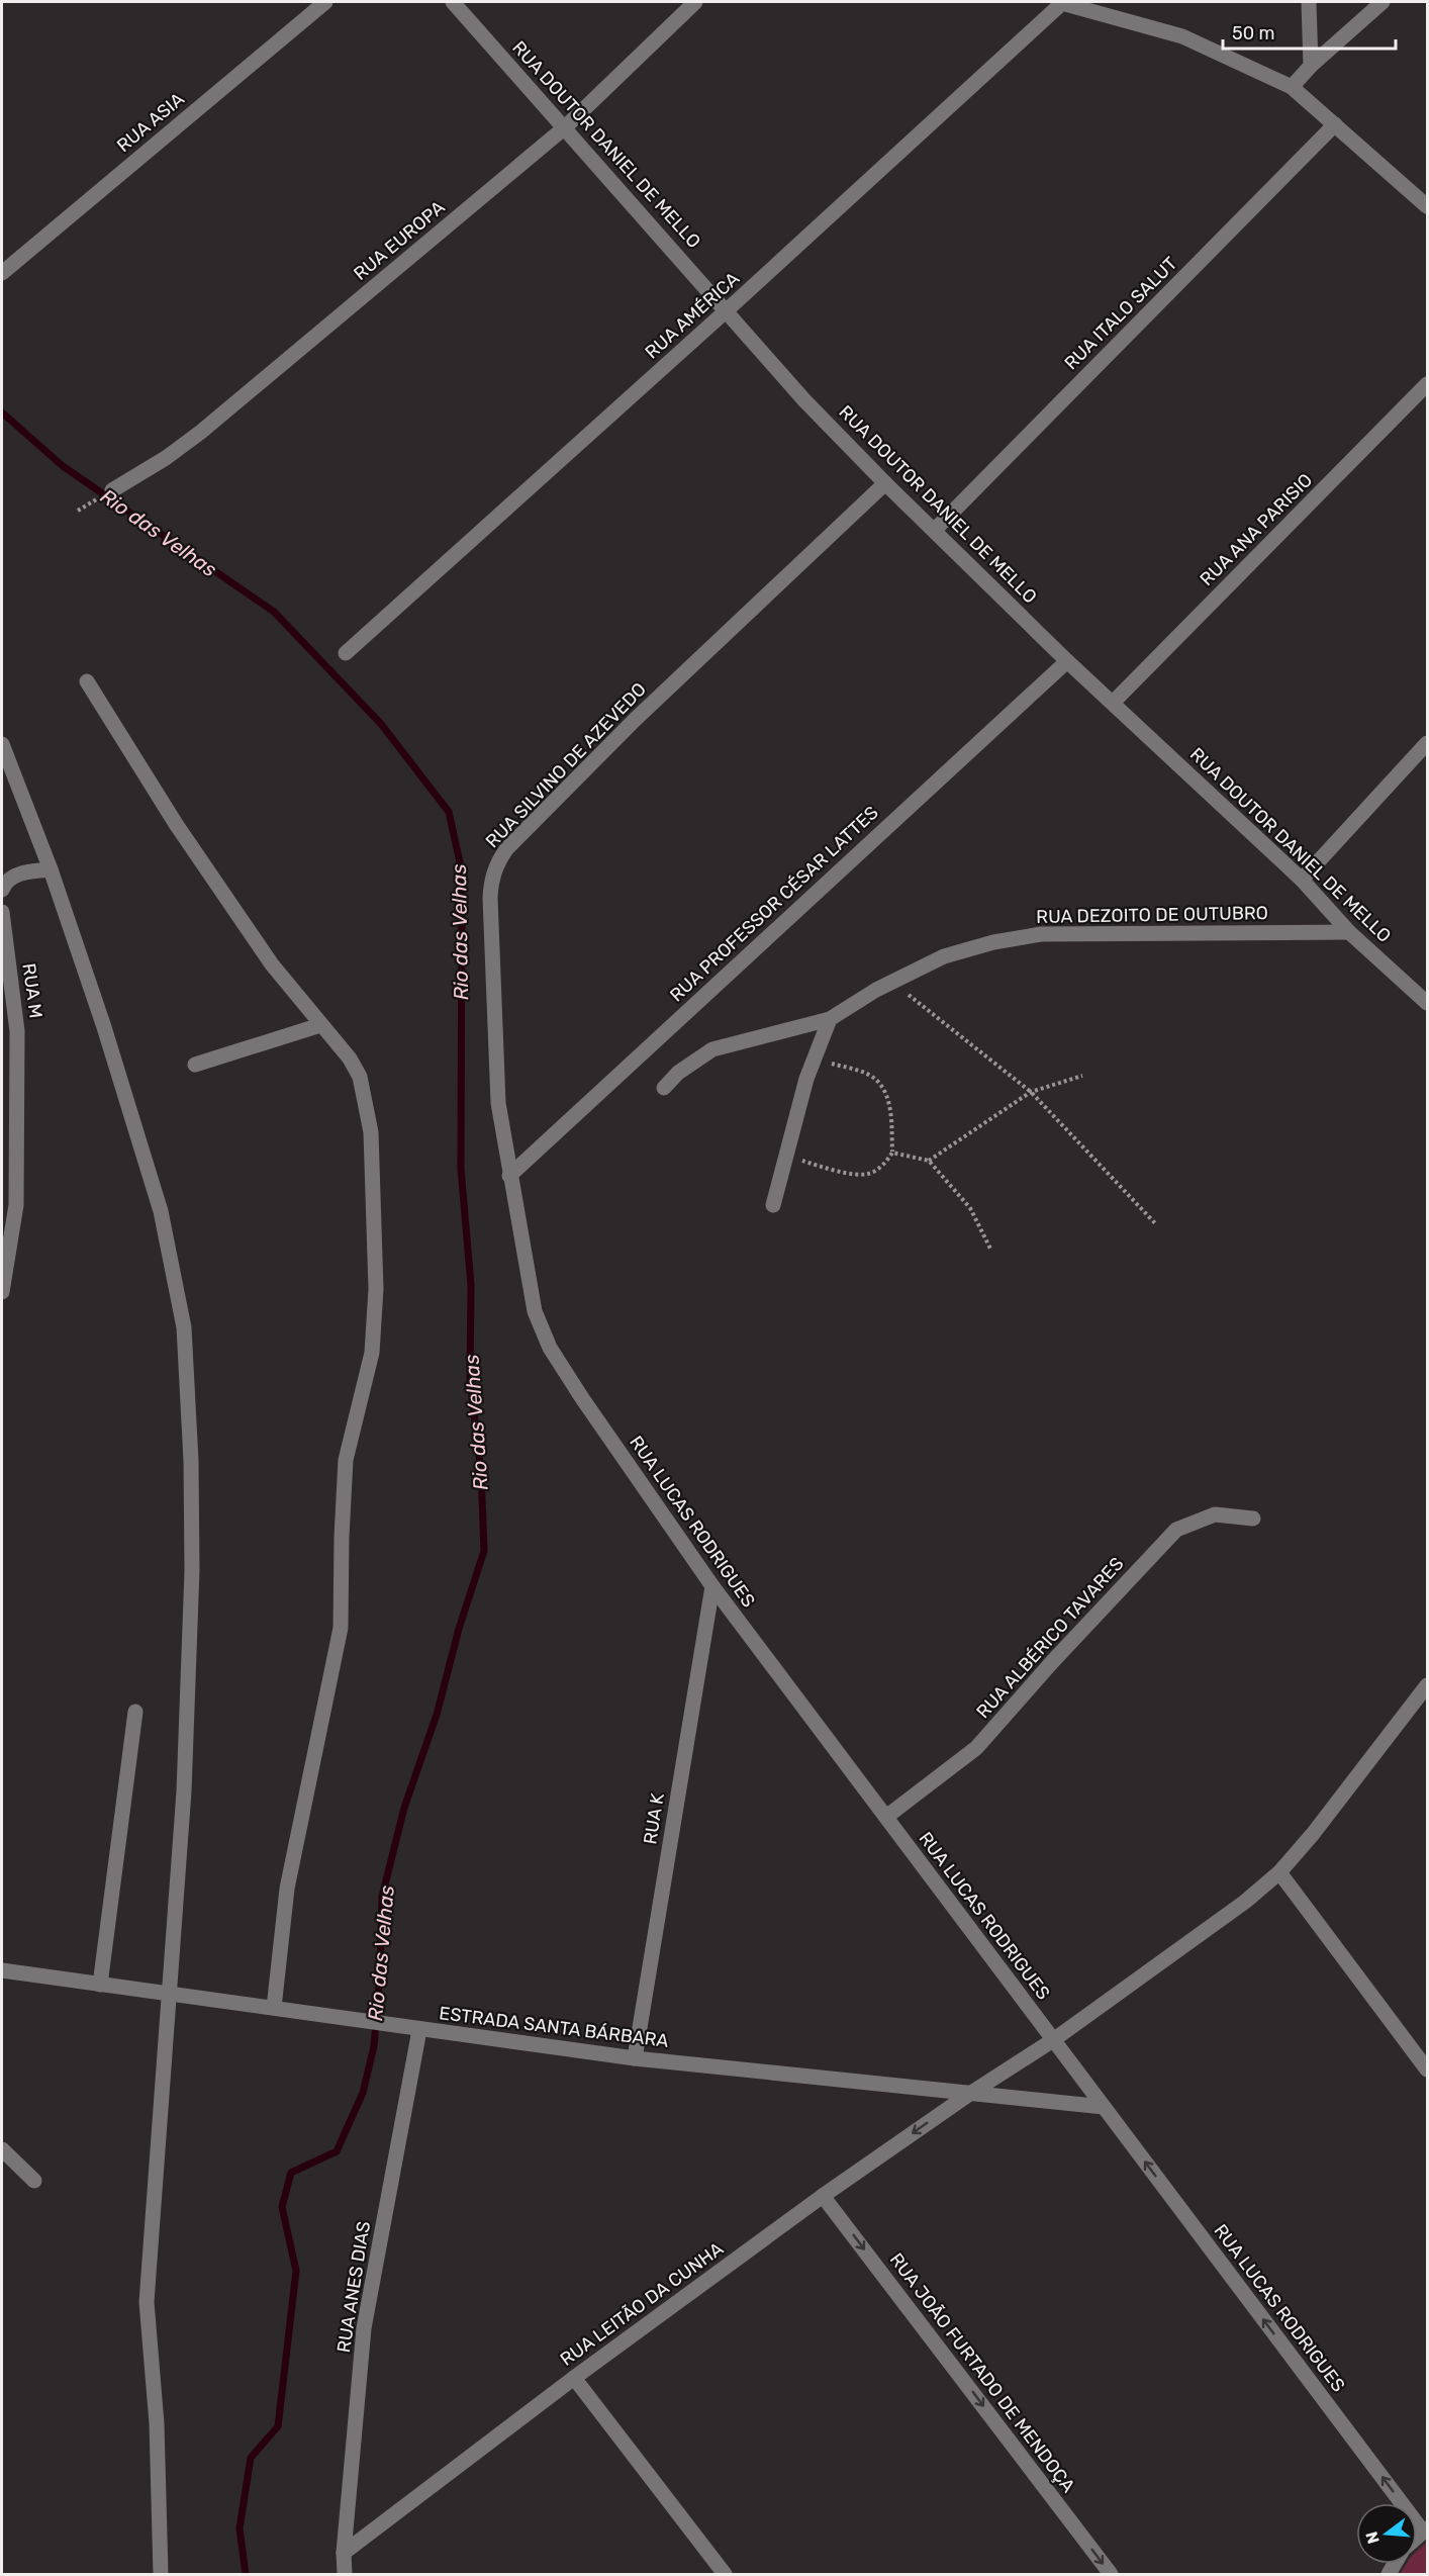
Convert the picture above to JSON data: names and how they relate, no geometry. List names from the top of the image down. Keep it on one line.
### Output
{"streets":{"street":["RUA ASIA","RUA DOUTOR DANIEL DE MELLO","RUA EUROPA","RUA ITALO SALUT","RUA AMÉRICA","RUA ANA PARISIO","RUA SILVINO DE AZEVEDO","RUA PROFESSOR CÉSAR LATTES","RUA DEZOITO DE OUTUBRO","RUA M","RUA LUCAS RODRIGUES","RUA ALBÉRICO TAVARES","RUA K","ESTRADA SANTA BÁRBARA","RUA ANES DIAS","RUA LEITÃO DA CUNHA","RUA JOÃO FURTADO DE MENDOÇA"]},"crossings":[["RUA DOUTOR DANIEL DE MELLO","RUA EUROPA"],["RUA DOUTOR DANIEL DE MELLO","RUA ITALO SALUT"],["RUA DOUTOR DANIEL DE MELLO","RUA AMÉRICA"],["RUA DOUTOR DANIEL DE MELLO","RUA ANA PARISIO"],["RUA DOUTOR DANIEL DE MELLO","RUA SILVINO DE AZEVEDO"],["RUA DOUTOR DANIEL DE MELLO","RUA PROFESSOR CÉSAR LATTES"],["RUA DOUTOR DANIEL DE MELLO","RUA DEZOITO DE OUTUBRO"],["RUA SILVINO DE AZEVEDO","RUA PROFESSOR CÉSAR LATTES"],["RUA SILVINO DE AZEVEDO","RUA LUCAS RODRIGUES"],["RUA LUCAS RODRIGUES","RUA ALBÉRICO TAVARES"],["RUA LUCAS RODRIGUES","RUA K"],["RUA LUCAS RODRIGUES","ESTRADA SANTA BÁRBARA"],["RUA LUCAS RODRIGUES","RUA LEITÃO DA CUNHA"],["RUA K","ESTRADA SANTA BÁRBARA"],["ESTRADA SANTA BÁRBARA","RUA ANES DIAS"],["ESTRADA SANTA BÁRBARA","RUA LEITÃO DA CUNHA"],["RUA ANES DIAS","RUA LEITÃO DA CUNHA"],["RUA LEITÃO DA CUNHA","RUA JOÃO FURTADO DE MENDOÇA"]],"one_way":["RUA LUCAS RODRIGUES","RUA JOÃO FURTADO DE MENDOÇA"],"water":["Rio das Velhas"],"scale_bar":"50 m","north":"left"}
